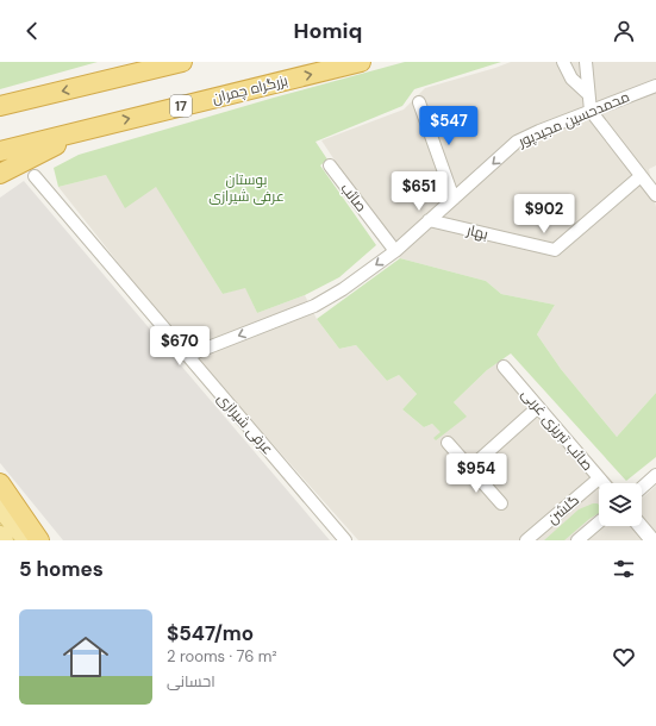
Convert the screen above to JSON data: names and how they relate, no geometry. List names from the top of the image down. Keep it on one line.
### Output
{"streets":{"highway":["بزرگراه چمران","17"],"street":["محمدحسین مجیدپور","صائب","بهار","عرفی شیرازی","صائب تبریزی غربی","گلشن"]},"crossings":[["محمدحسین مجیدپور","صائب"],["محمدحسین مجیدپور","بهار"],["محمدحسین مجیدپور","عرفی شیرازی"],["صائب تبریزی غربی","گلشن"]],"one_way":["محمدحسین مجیدپور"],"parks":["بوستان عرفی شیرازی"],"page":{"header":"Homiq","price":["$547","$651","$902","$670","$954"],"heading":"5 homes","list":[{"name":"$547/mo","note":"2 rooms · 76 m² · احسانی"}]}}
